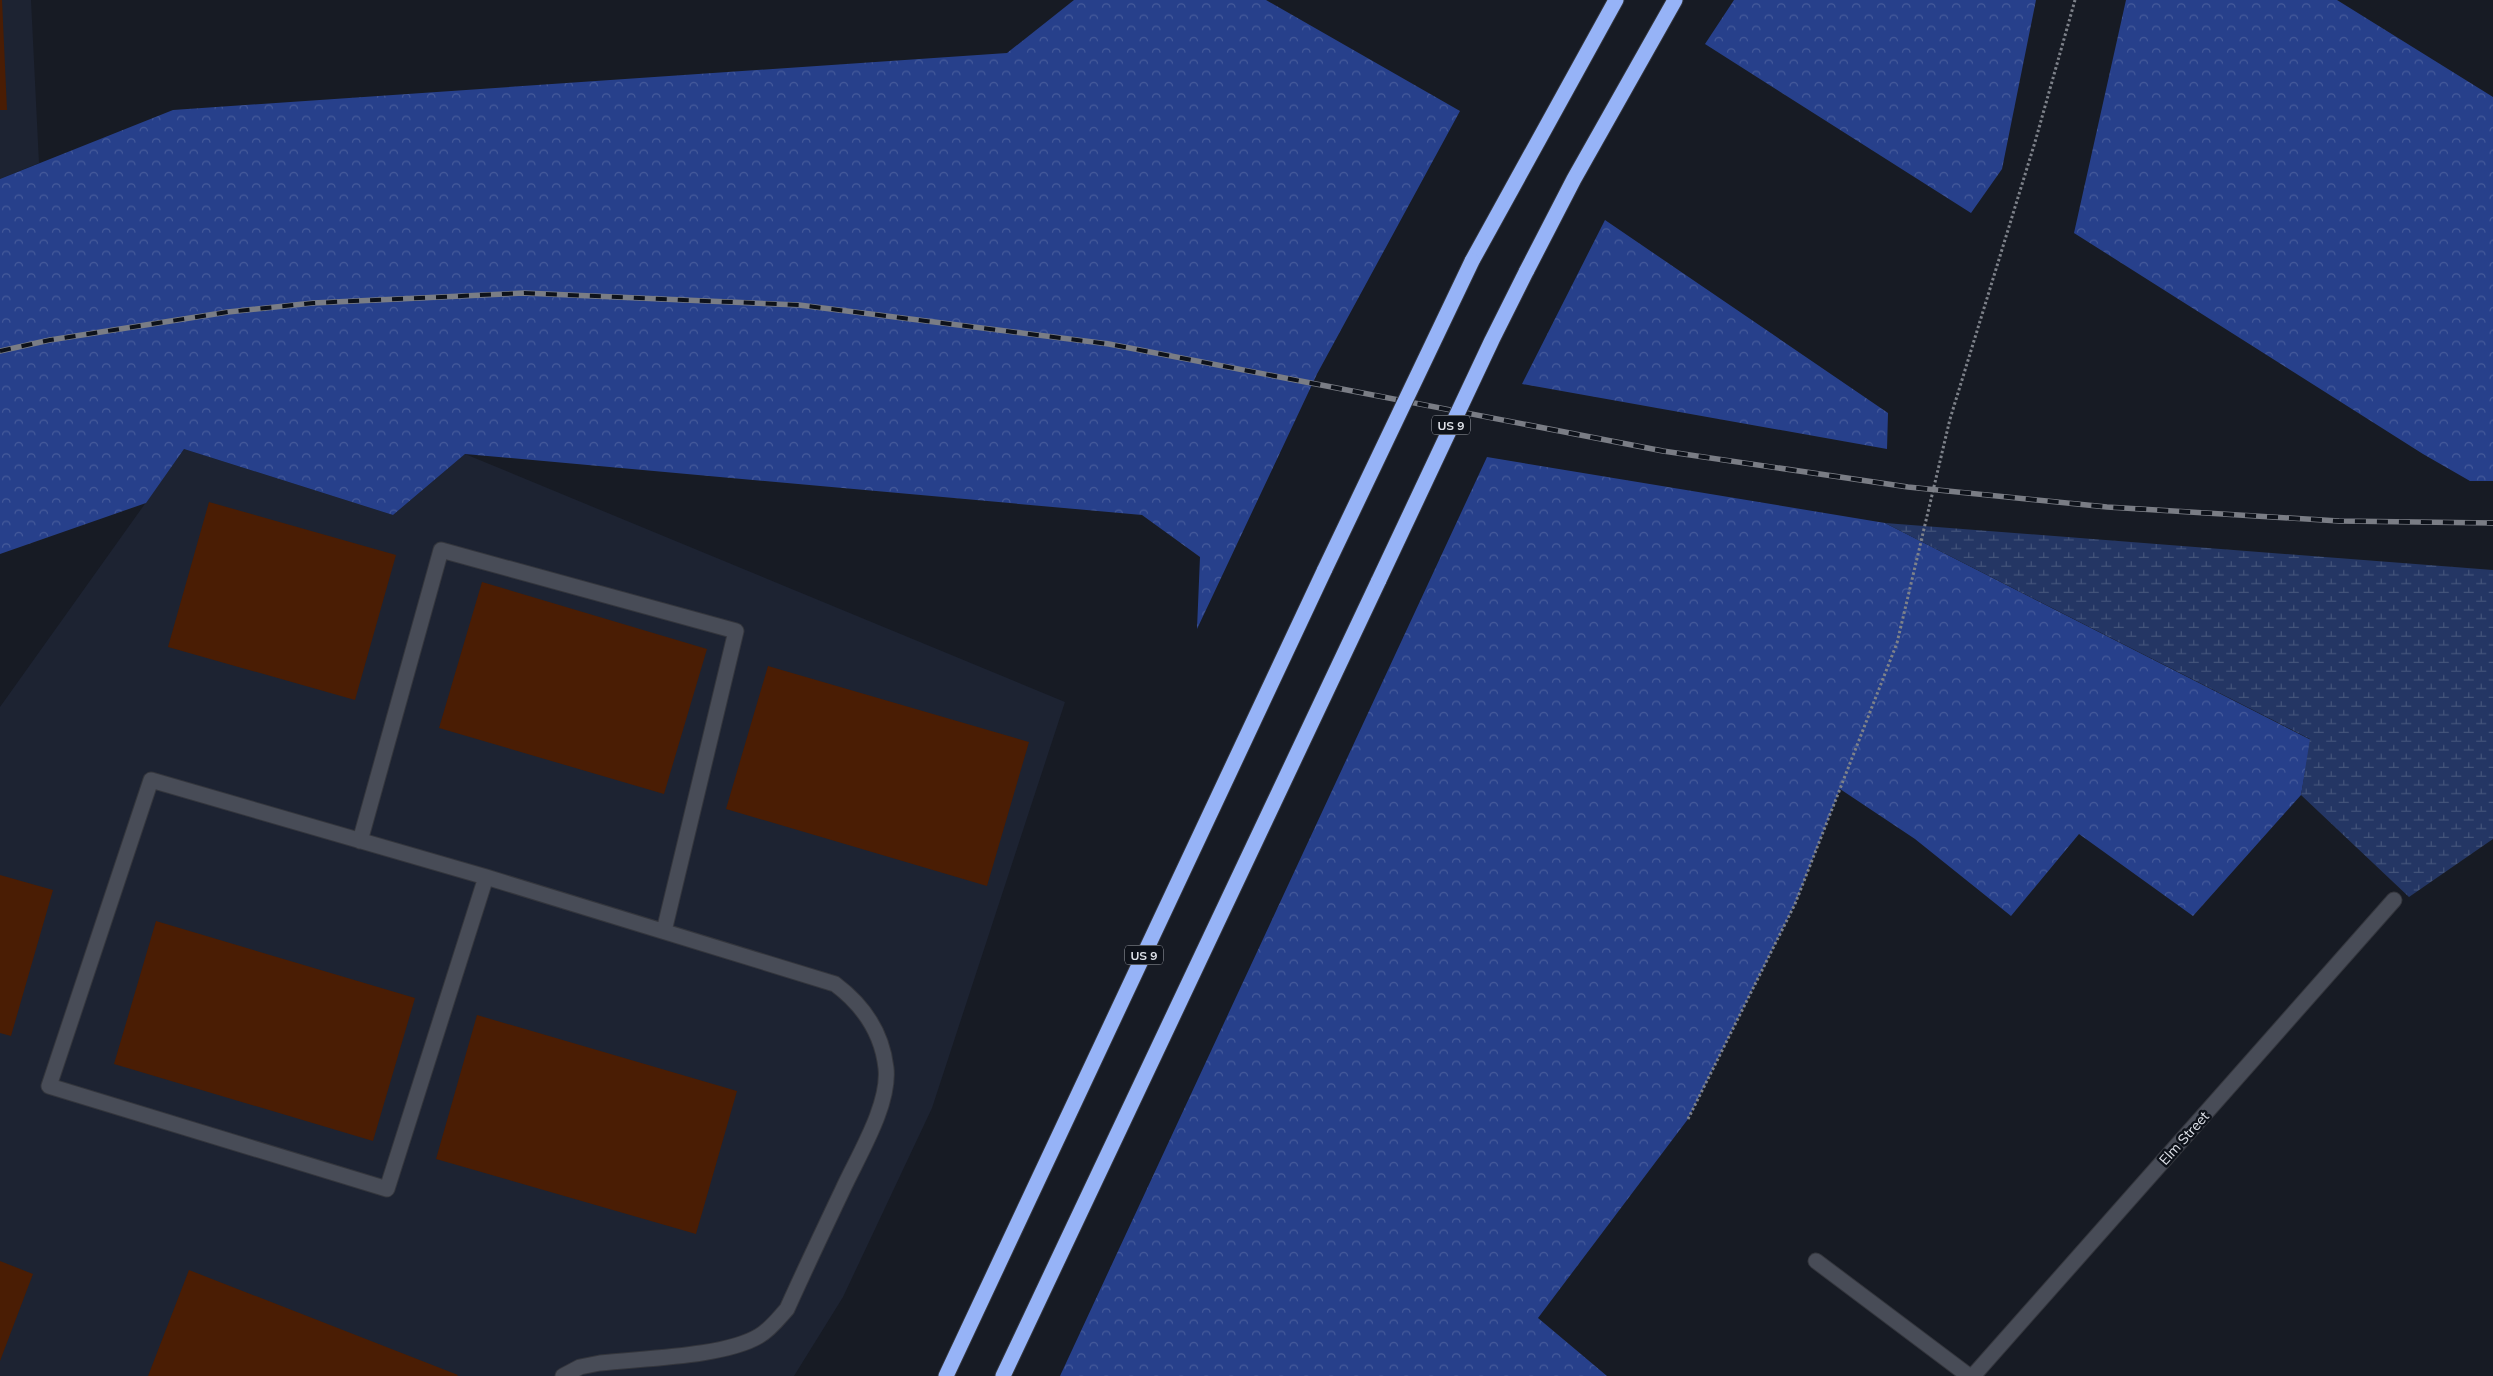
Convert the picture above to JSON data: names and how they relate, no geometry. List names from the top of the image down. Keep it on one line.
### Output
{"streets":{"highway":["US 9"],"street":["Elm Street"]}}
